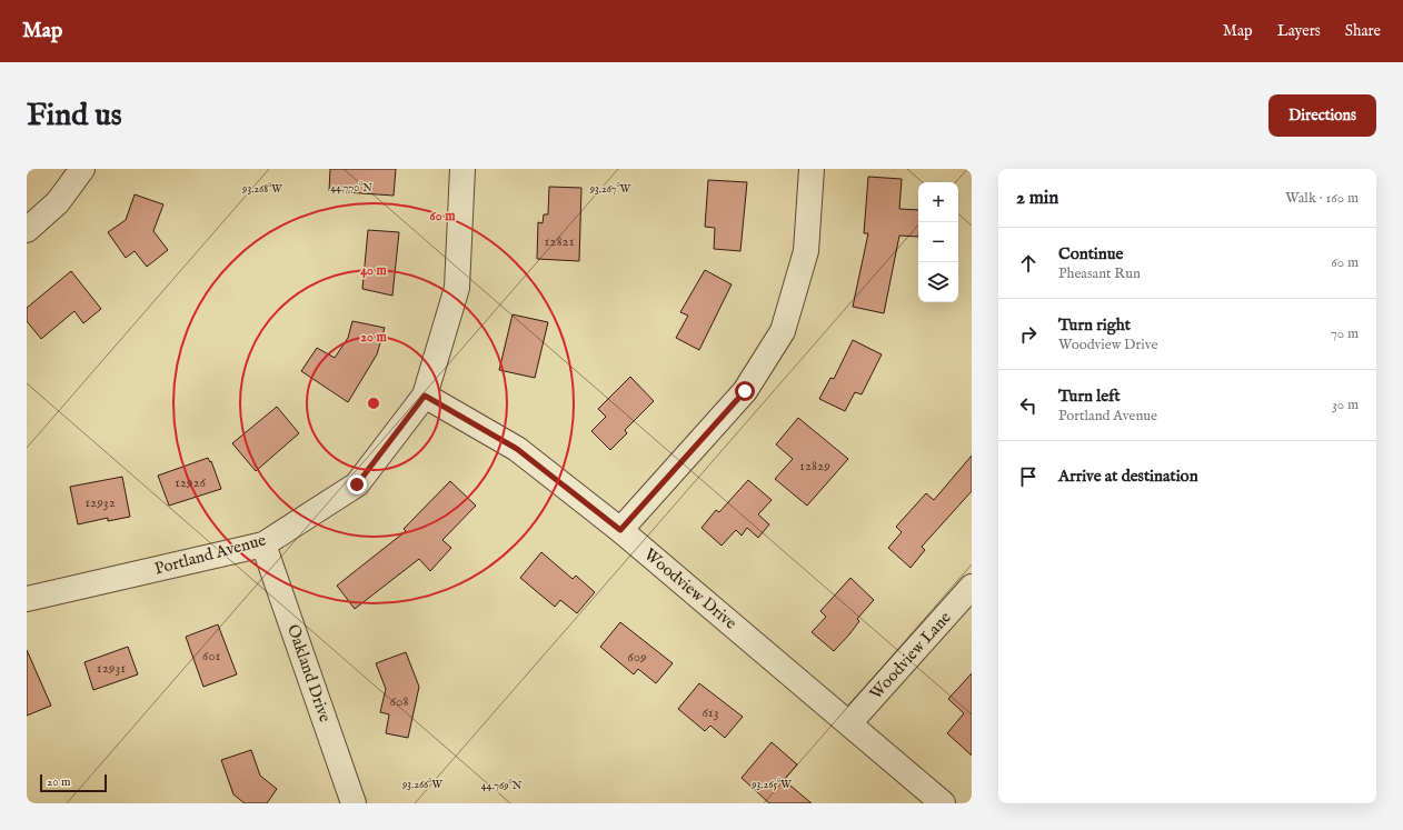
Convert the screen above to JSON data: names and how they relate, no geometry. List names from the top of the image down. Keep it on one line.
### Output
{"streets":{"street":["Portland Avenue","Woodview Drive","Woodview Lane","Oakland Drive"]},"crossings":[["Portland Avenue","Woodview Drive"],["Portland Avenue","Oakland Drive"],["Woodview Drive","Woodview Lane"]],"house_numbers":["12821","12829","12926","12932","601","609","12931","608","613"],"scale_bar":"20 m","page":{"header":"Map","nav":["Map","Layers","Share"],"buttons":"Directions","title":"Find us","heading":["2 min","Walk · 160 m"],"map_buttons":["+","−"],"list":[["Continue","Pheasant Run","60 m"],["Turn right","Woodview Drive","70 m"],["Turn left","Portland Avenue","30 m"],"Arrive at destination"],"scale":"20 m"},"coordinates":["44.770°N","93.267°W","93.268°W","93.266°W","93.265°W","44.769°N"],"rings":["60 m","40 m","20 m"]}
